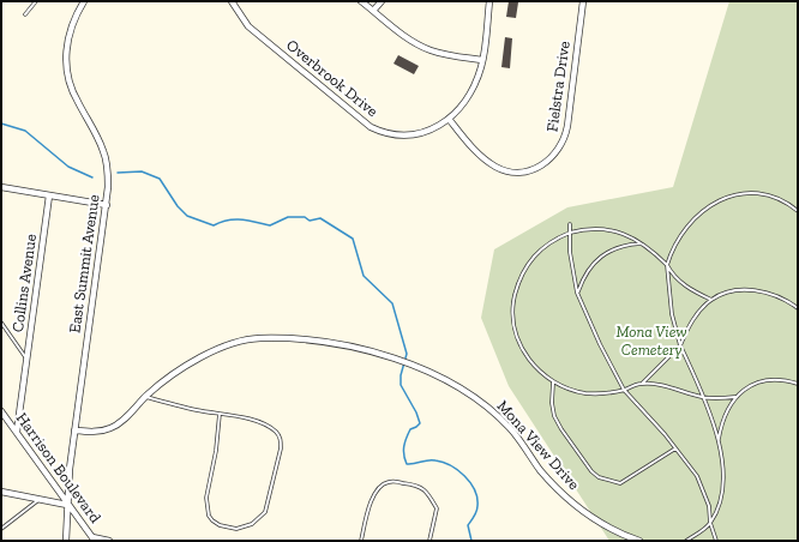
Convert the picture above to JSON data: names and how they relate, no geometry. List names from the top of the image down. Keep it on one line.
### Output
{"streets":{"street":["Overbrook Drive","Fielstra Drive","East Summit Avenue","Collins Avenue","Mona View Drive","Harrison Boulevard"]},"crossings":[["Overbrook Drive","Fielstra Drive"],["East Summit Avenue","Mona View Drive"],["East Summit Avenue","Harrison Boulevard"],["Collins Avenue","Harrison Boulevard"]],"parks":["Mona View Cemetery"]}
